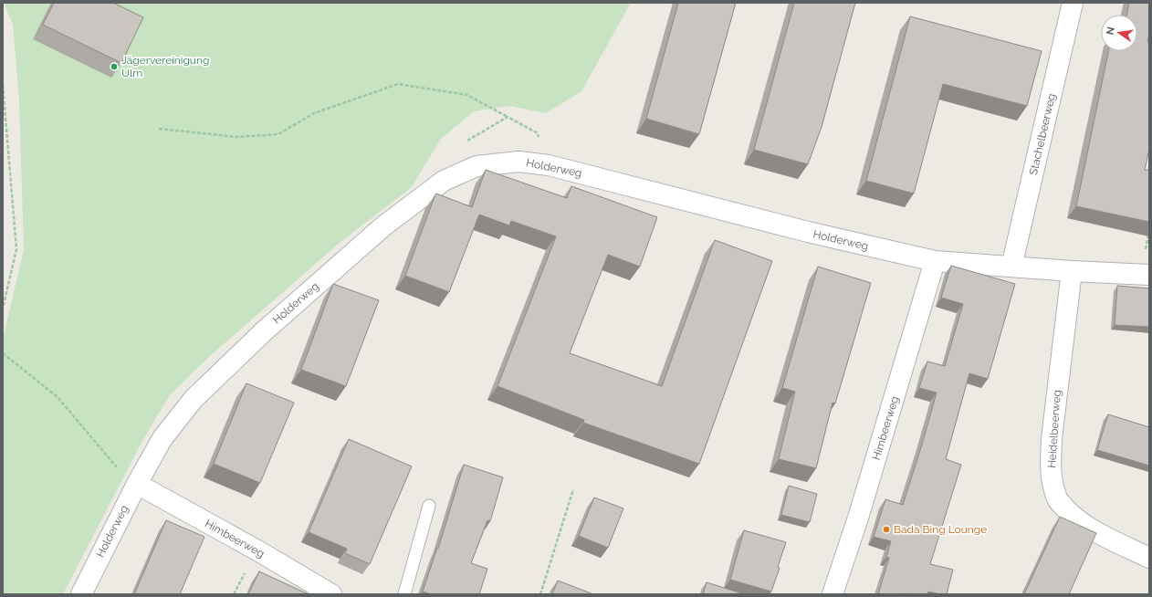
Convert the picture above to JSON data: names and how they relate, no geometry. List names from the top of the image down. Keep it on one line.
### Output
{"streets":{"street":["Stachelbeerweg","Holderweg","Himbeerweg","Heidelbeerweg"]},"crossings":[["Stachelbeerweg","Holderweg"],["Holderweg","Himbeerweg"],["Holderweg","Heidelbeerweg"]],"places":["Jägervereinigung Ulm","Bada Bing Lounge"],"north":"left"}
